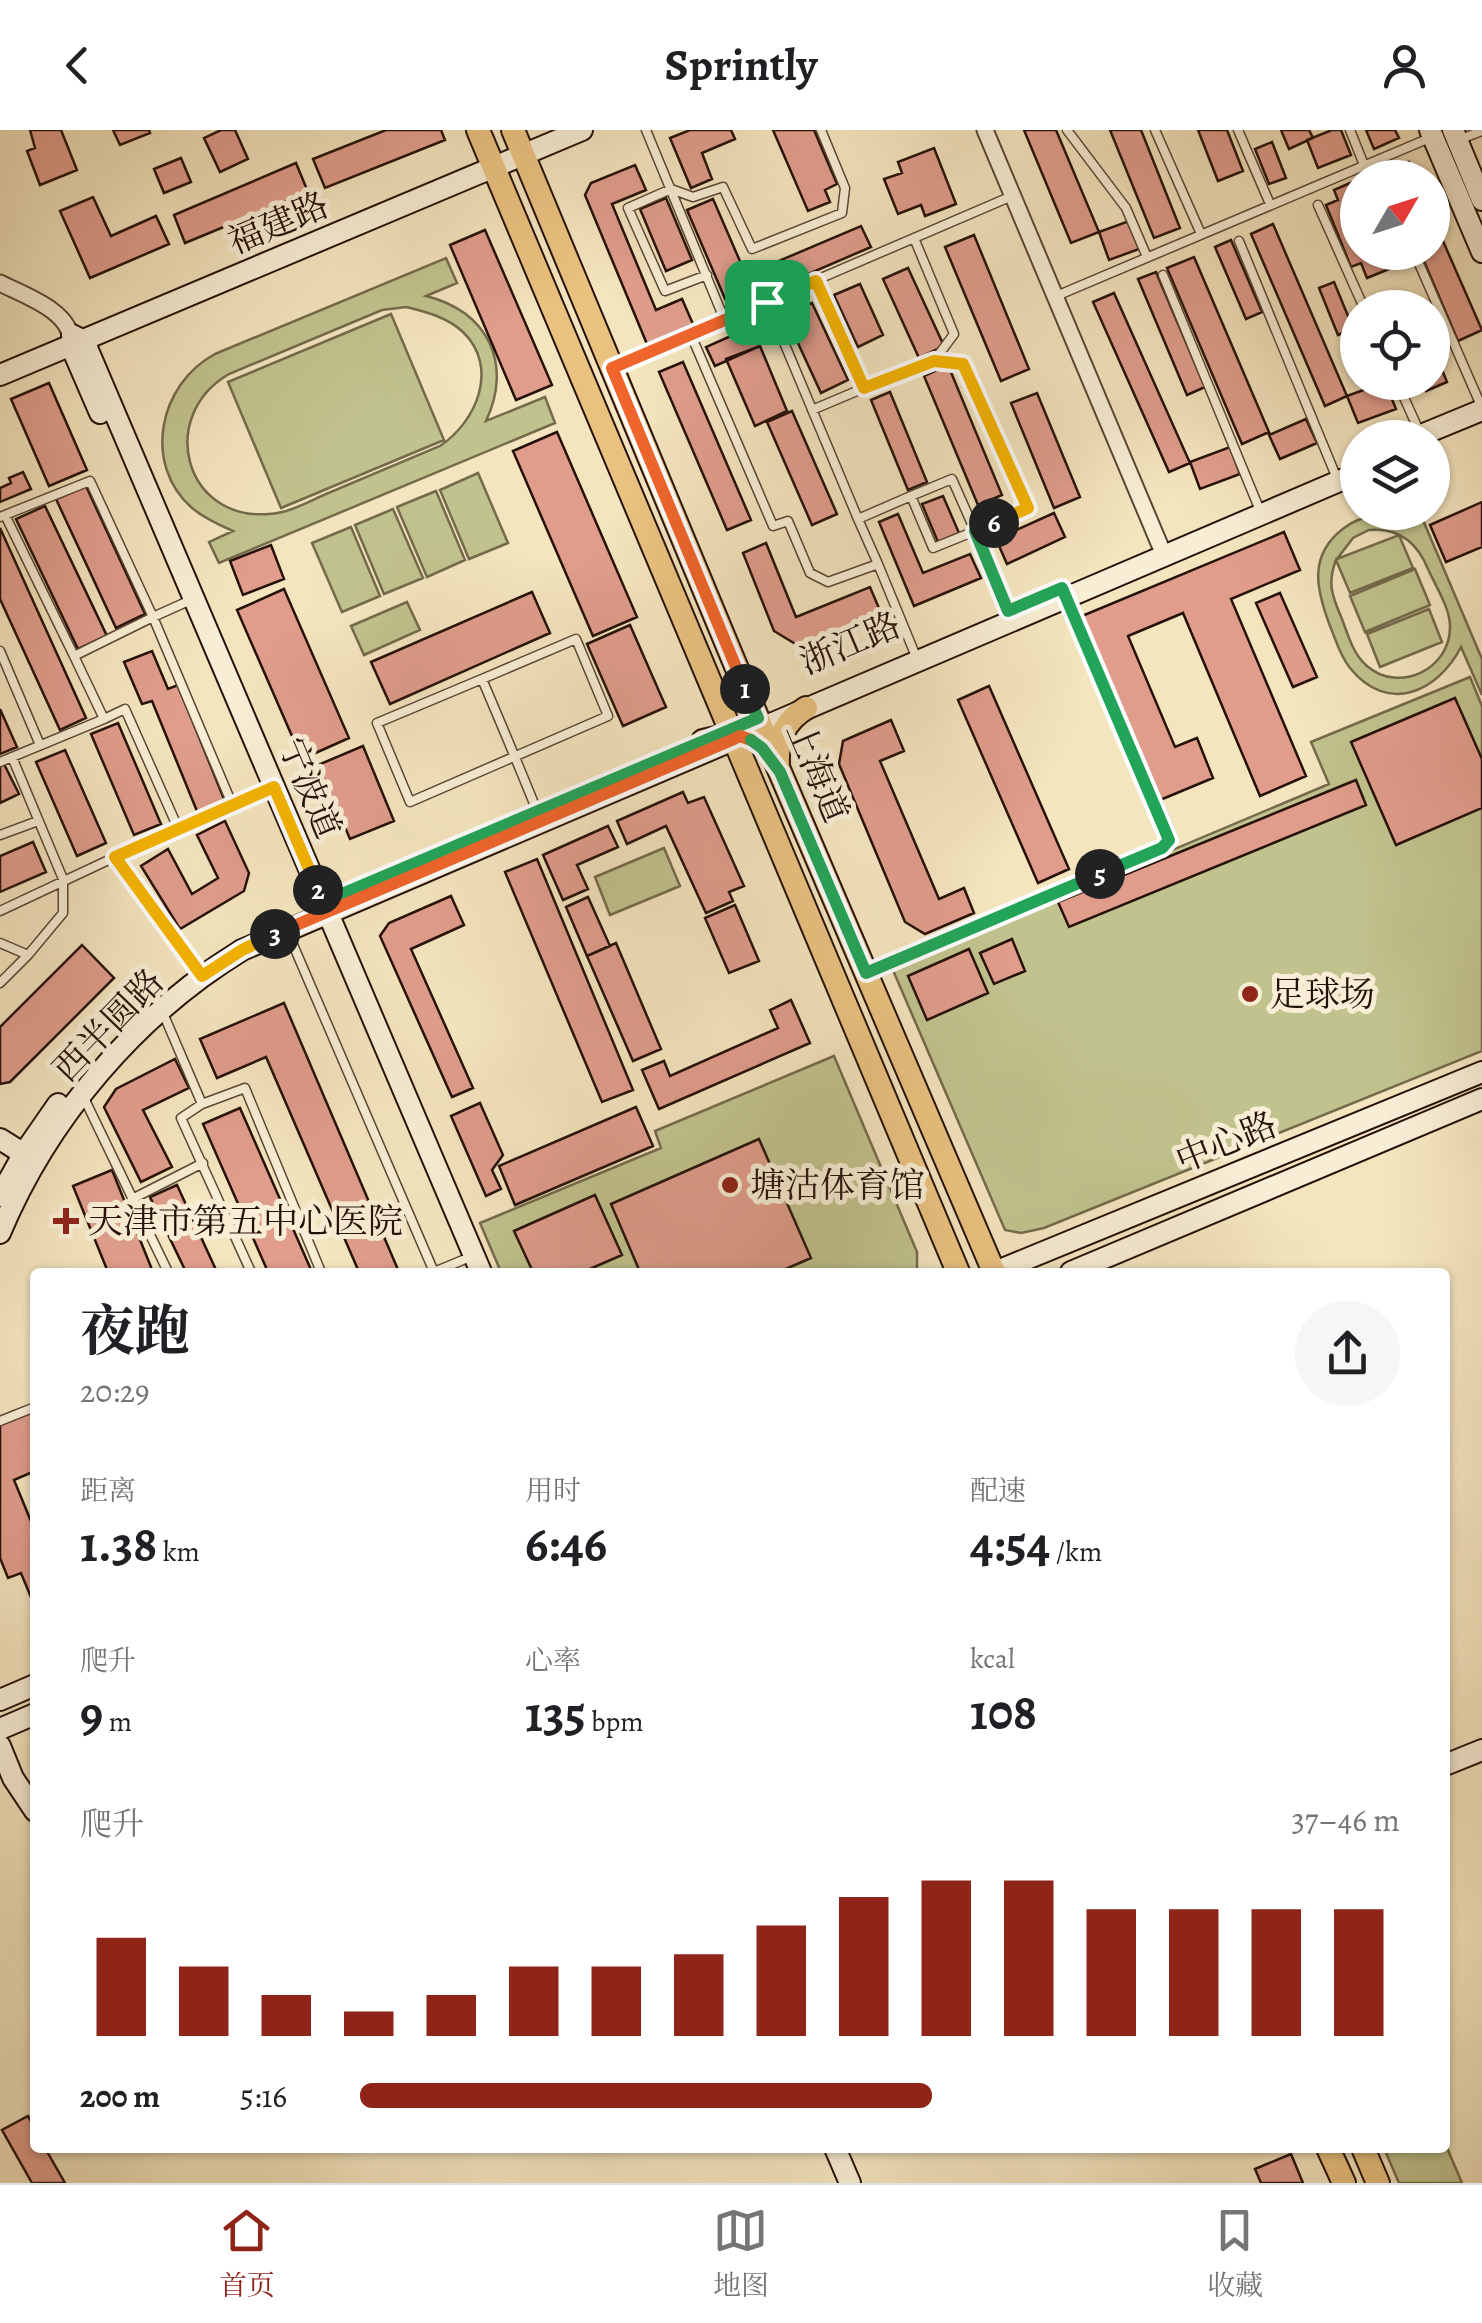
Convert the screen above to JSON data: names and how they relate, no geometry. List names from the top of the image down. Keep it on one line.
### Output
{"streets":{"main road":["上海道"],"street":["福建路","浙江路","宁波道","西半圆路","中心路"]},"crossings":[["福建路","上海道"],["福建路","宁波道"],["浙江路","上海道"],["浙江路","宁波道"],["浙江路","西半圆路"],["宁波道","西半圆路"]],"places":{"other":["足球场","塘沽体育馆"],"health":["天津市第五中心医院"]},"north":"top right","page":{"header":"Sprintly","pins":["6","1","5","2","3"],"heading":["夜跑","20:29"],"stats":[["距离","1.38 km"],["用时","6:46"],["配速","4:54 /km"],["爬升","9 m"],["心率","135 bpm"],["kcal","108"]],"chart":["爬升","37–46 m"],"list":[{"name":"200 m","note":"5:16"}],"tabs":["首页","地图","收藏"]}}
